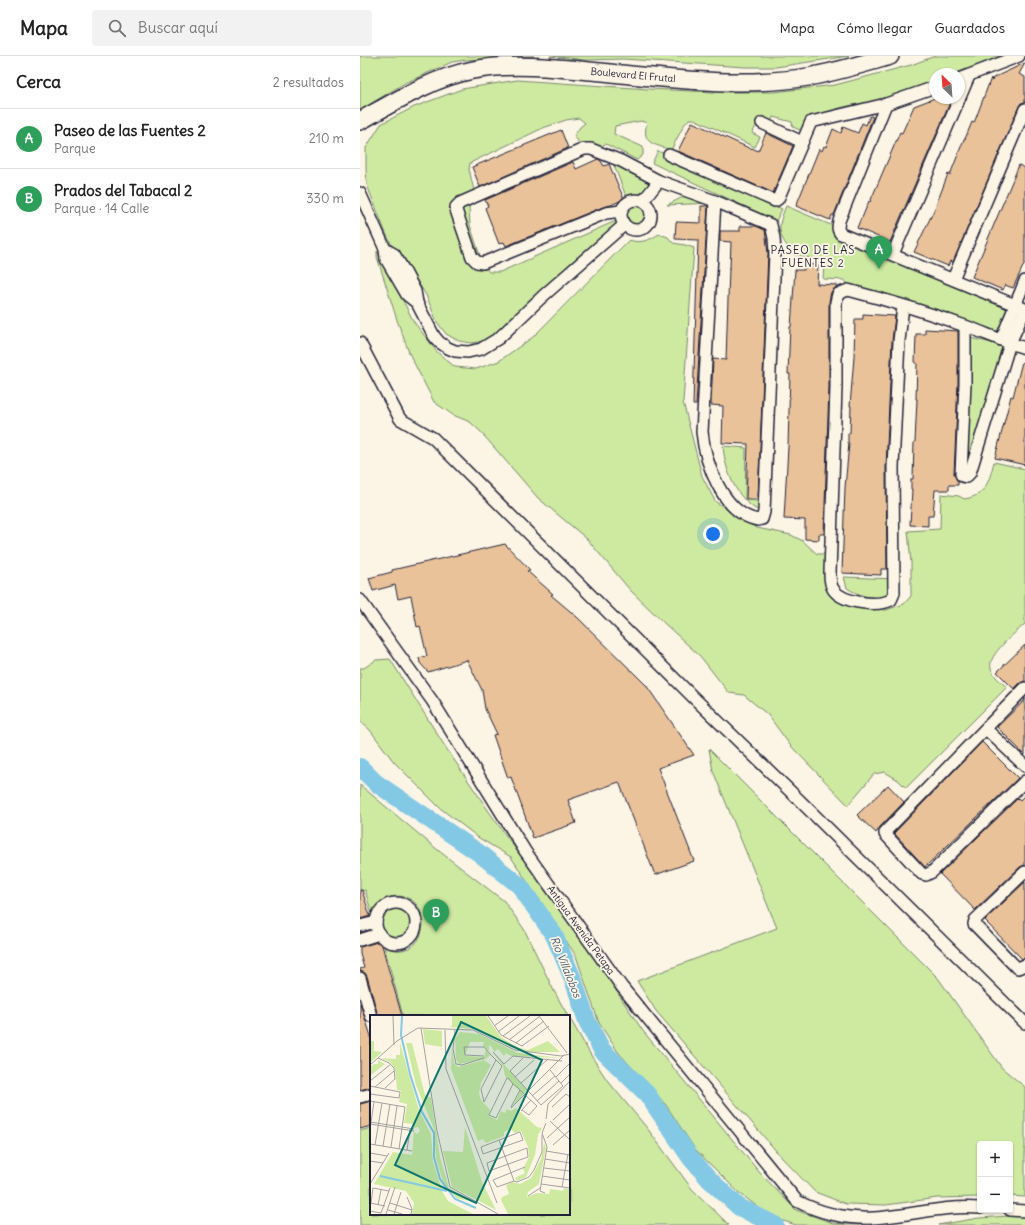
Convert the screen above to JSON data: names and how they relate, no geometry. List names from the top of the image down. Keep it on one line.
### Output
{"streets":{"main road":["Boulevard El Frutal"],"street":["Antigua Avenida Petapa"]},"districts":["PASEO DE LAS FUENTES 2"],"water":["Río Villalobos"],"north":"top left","page":{"header":"Mapa","search":"Buscar aquí","nav":["Mapa","Cómo llegar","Guardados"],"heading":["Cerca","2 resultados"],"list":[{"mark":"A","name":"Paseo de las Fuentes 2","note":"Parque","value":"210 m"},{"mark":"B","name":"Prados del Tabacal 2","note":"Parque · 14 Calle","value":"330 m"}],"pins":["A","B"],"map_buttons":["+","−"]}}
